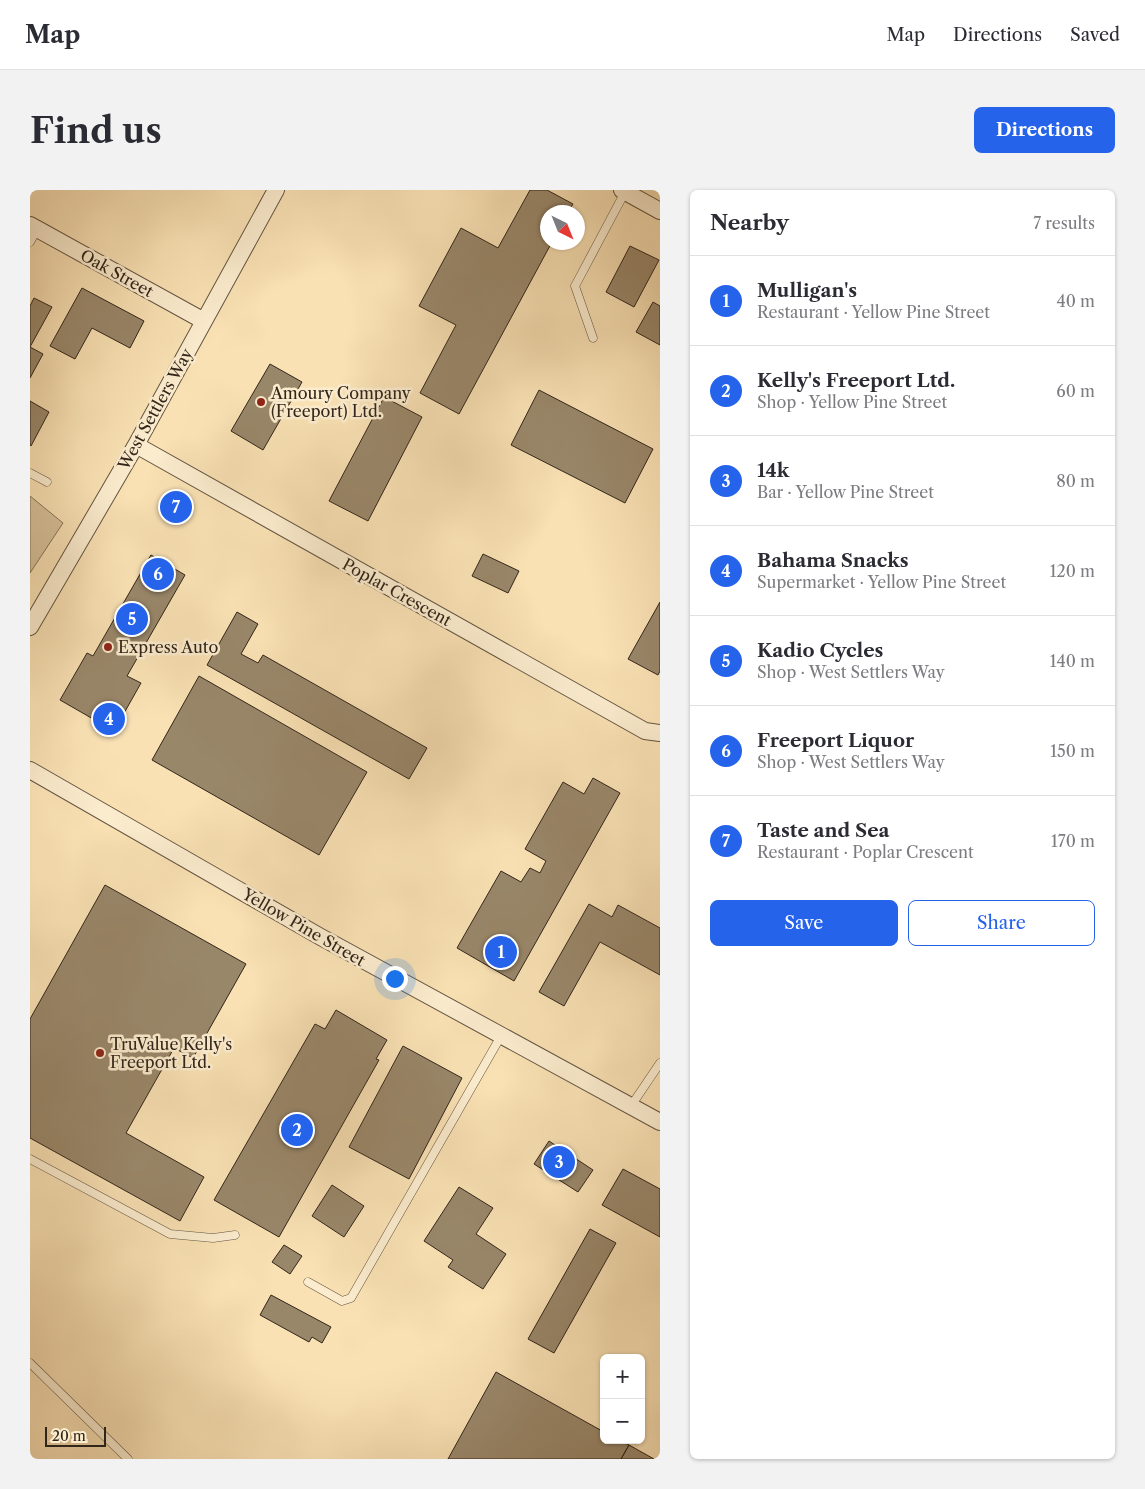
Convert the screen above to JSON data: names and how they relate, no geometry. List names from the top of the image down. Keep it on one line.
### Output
{"streets":{"street":["Oak Street","West Settlers Way","Poplar Crescent","Yellow Pine Street"]},"crossings":[["Oak Street","West Settlers Way"],["West Settlers Way","Poplar Crescent"]],"places":["Amoury Company (Freeport) Ltd.","Express Auto","TruValue Kelly's Freeport Ltd."],"scale_bar":"20 m","north":"bottom right","page":{"header":"Map","nav":["Map","Directions","Saved"],"buttons":["Directions",["Save","Share"]],"title":"Find us","heading":["Nearby","7 results"],"list":[{"mark":"1","name":"Mulligan's","note":"Restaurant · Yellow Pine Street","value":"40 m"},{"mark":"2","name":"Kelly's Freeport Ltd.","note":"Shop · Yellow Pine Street","value":"60 m"},{"mark":"3","name":"14k","note":"Bar · Yellow Pine Street","value":"80 m"},{"mark":"4","name":"Bahama Snacks","note":"Supermarket · Yellow Pine Street","value":"120 m"},{"mark":"5","name":"Kadio Cycles","note":"Shop · West Settlers Way","value":"140 m"},{"mark":"6","name":"Freeport Liquor","note":"Shop · West Settlers Way","value":"150 m"},{"mark":"7","name":"Taste and Sea","note":"Restaurant · Poplar Crescent","value":"170 m"}],"pins":["7","6","5","4","1","2","3"],"map_buttons":["+","−"],"scale":"20 m"}}
